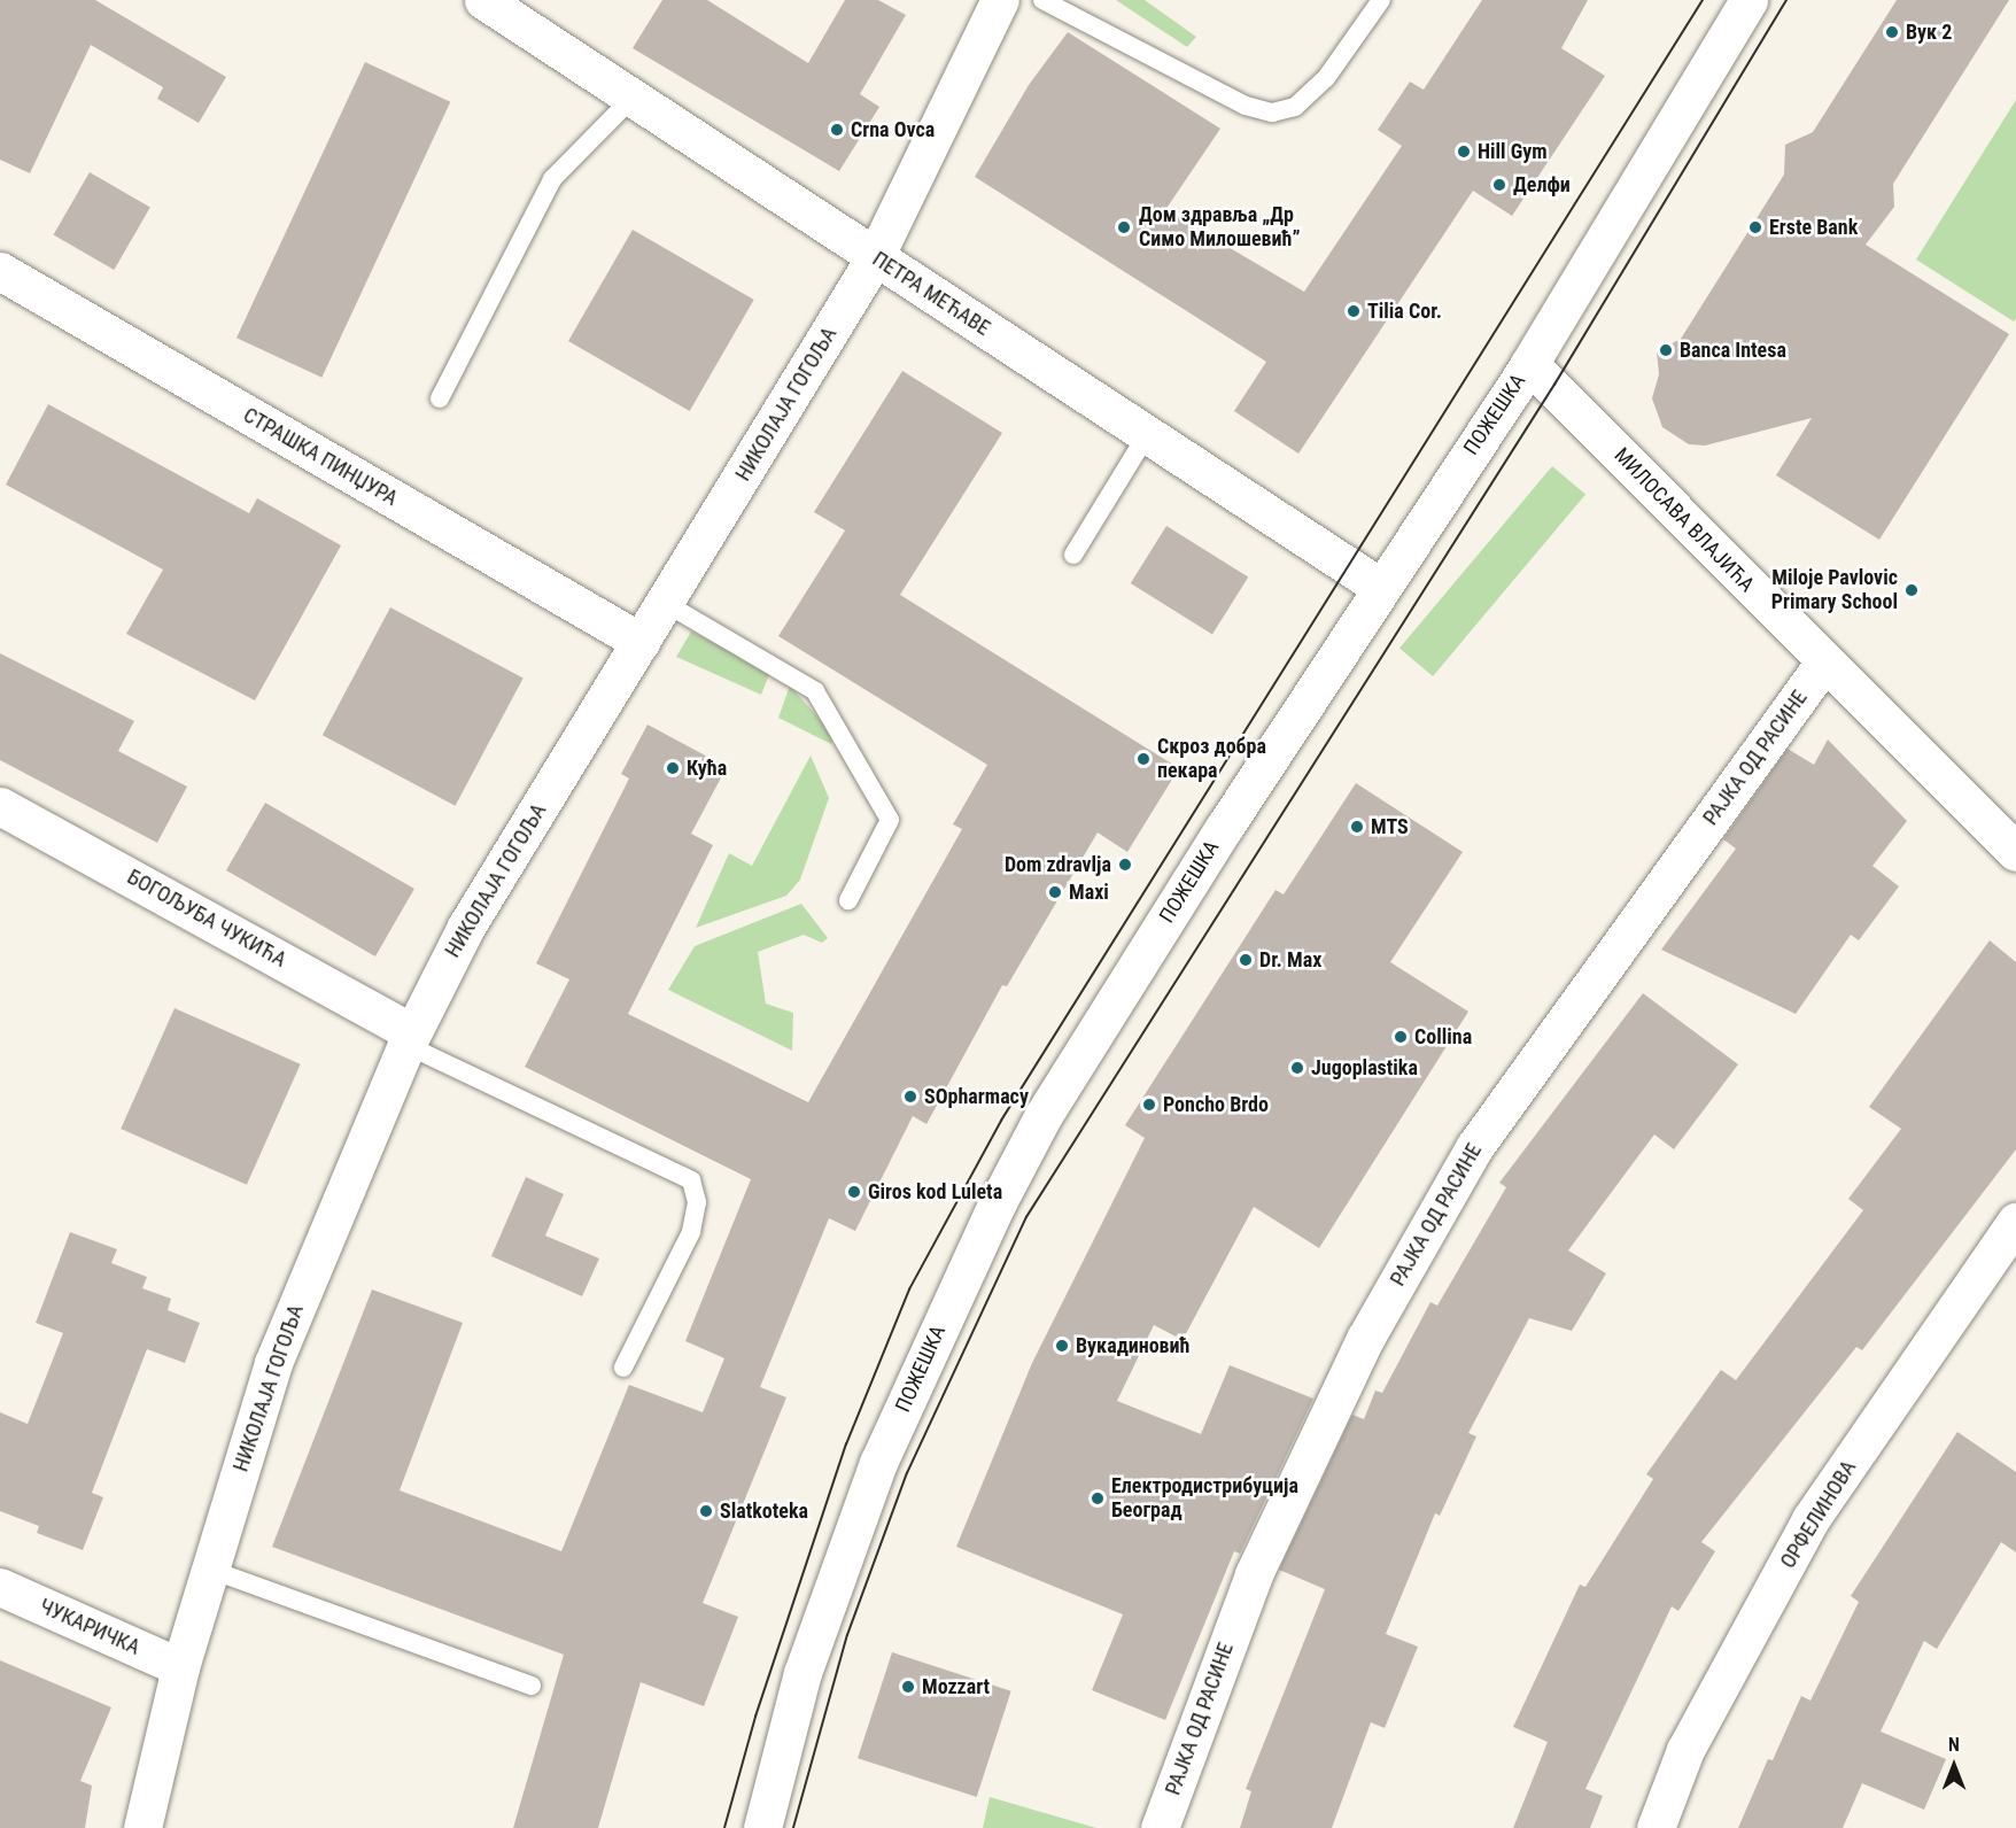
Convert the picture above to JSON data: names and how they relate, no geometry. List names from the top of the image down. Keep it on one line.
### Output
{"streets":{"street":["ПЕТРА МЕЋАВЕ","НИКОЛАЈА ГОГОЉА","ПОЖЕШКА","СТРАШКА ПИНЏУРА","МИЛОСАВА ВЛАЈИЋА","РАЈКА ОД РАСИНЕ","БОГОЉУБА ЧУКИЋА","ОРФЕЛИНОВА","ЧУКАРИЧКА"]},"crossings":[["ПЕТРА МЕЋАВЕ","НИКОЛАЈА ГОГОЉА"],["ПЕТРА МЕЋАВЕ","ПОЖЕШКА"],["НИКОЛАЈА ГОГОЉА","СТРАШКА ПИНЏУРА"],["НИКОЛАЈА ГОГОЉА","БОГОЉУБА ЧУКИЋА"],["НИКОЛАЈА ГОГОЉА","ЧУКАРИЧКА"],["ПОЖЕШКА","МИЛОСАВА ВЛАЈИЋА"],["МИЛОСАВА ВЛАЈИЋА","РАЈКА ОД РАСИНЕ"]],"places":["Вук 2","Crna Ovca","Hill Gym","Делфи","Дом здравља „Др Симо Милошевић”","Erste Bank","Tilia Cor.","Banca Intesa","Miloje Pavlovic Primary School","Скроз добра пекара","Кућа","MTS","Dom zdravlja","Maxi","Dr. Max","Collina","Jugoplastika","SOpharmacy","Poncho Brdo","Giros kod Luleta","Вукадиновић","Електродистрибуција Београд","Slatkoteka","Mozzart"],"north":"top"}
